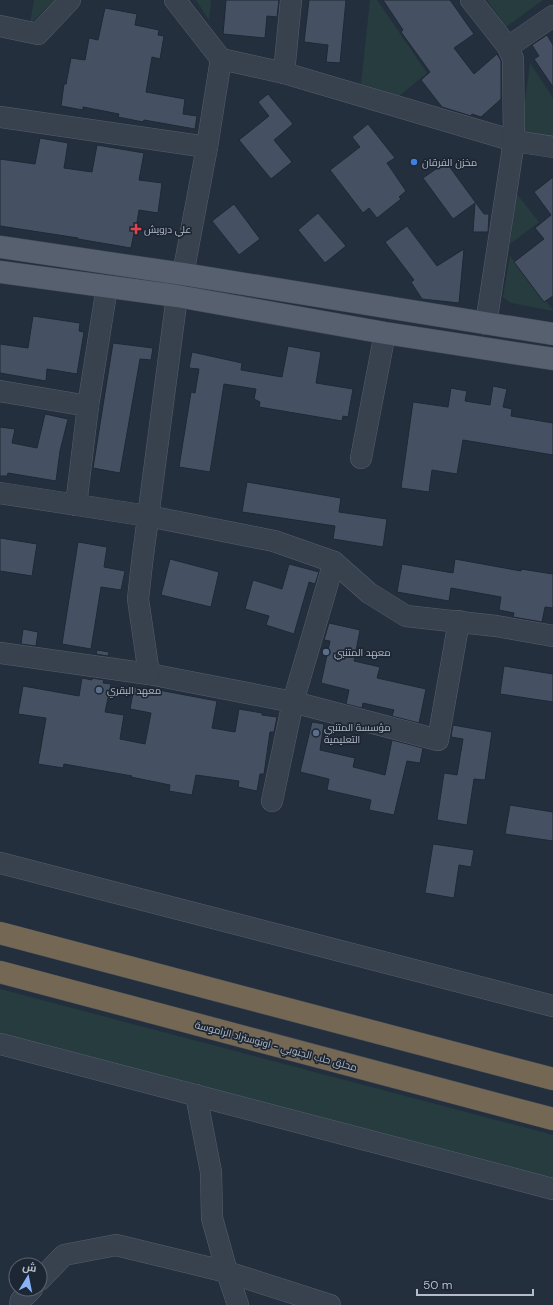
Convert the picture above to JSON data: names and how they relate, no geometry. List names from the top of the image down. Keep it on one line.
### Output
{"streets":{"highway":["محلق حلب الجنوبي - اوتوستراد الراموسة"]},"places":{"other":["مخزن الفرقان","معهد المتنبي","معهد البقري","مؤسسة المتنبي التعليمية"],"health":["علي درويش"]},"scale_bar":"50 m","north":"top"}
